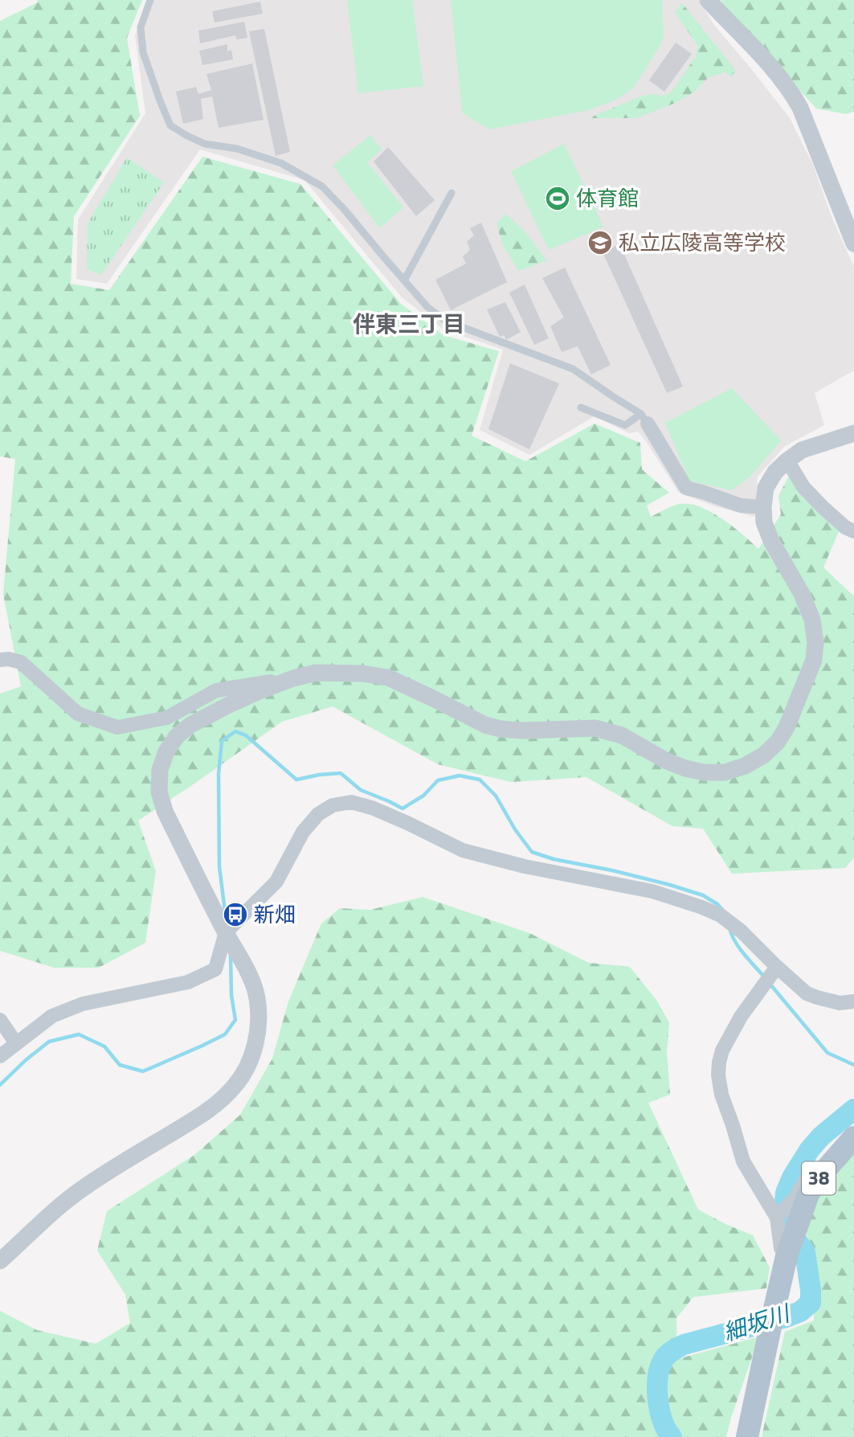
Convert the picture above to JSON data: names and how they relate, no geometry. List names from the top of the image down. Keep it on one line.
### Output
{"streets":{"main road":["38"]},"districts":["伴東三丁目"],"water":["細坂川"],"places":{"sports":["体育館"],"school or university":["私立広陵高等学校"],"bus stop":["新畑"]}}
